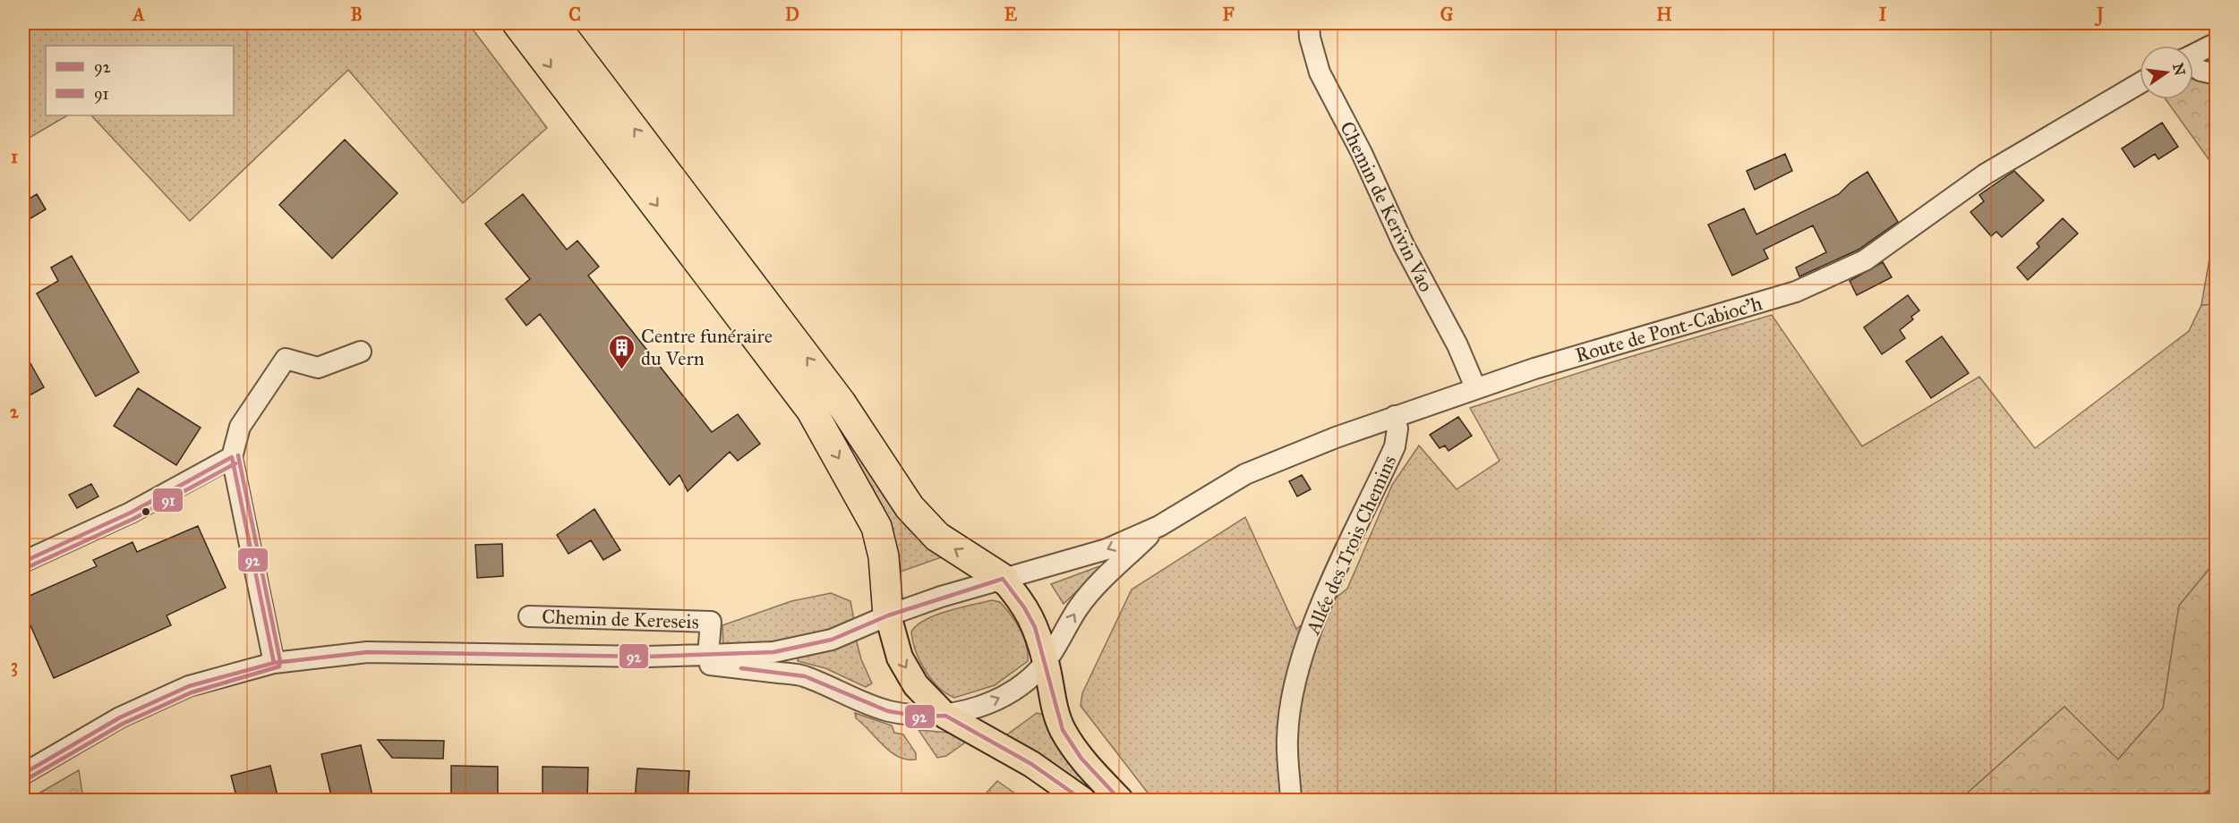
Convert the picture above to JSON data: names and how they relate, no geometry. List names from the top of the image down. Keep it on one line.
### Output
{"streets":{"street":["Chemin de Kerivin Vao","Route de Pont-Cabioc'h","Allée des Trois Chemins","Chemin de Kereseis"]},"crossings":[["Chemin de Kerivin Vao","Route de Pont-Cabioc'h"],["Route de Pont-Cabioc'h","Allée des Trois Chemins"]],"places":{"building":["Centre funéraire du Vern"]},"lines":["transit line 91","transit line 92"],"legend":["92","91"],"north":"right","grid":{"columns":["A","B","C","D","E","F","G","H","I","J"],"rows":["1","2","3"]}}
